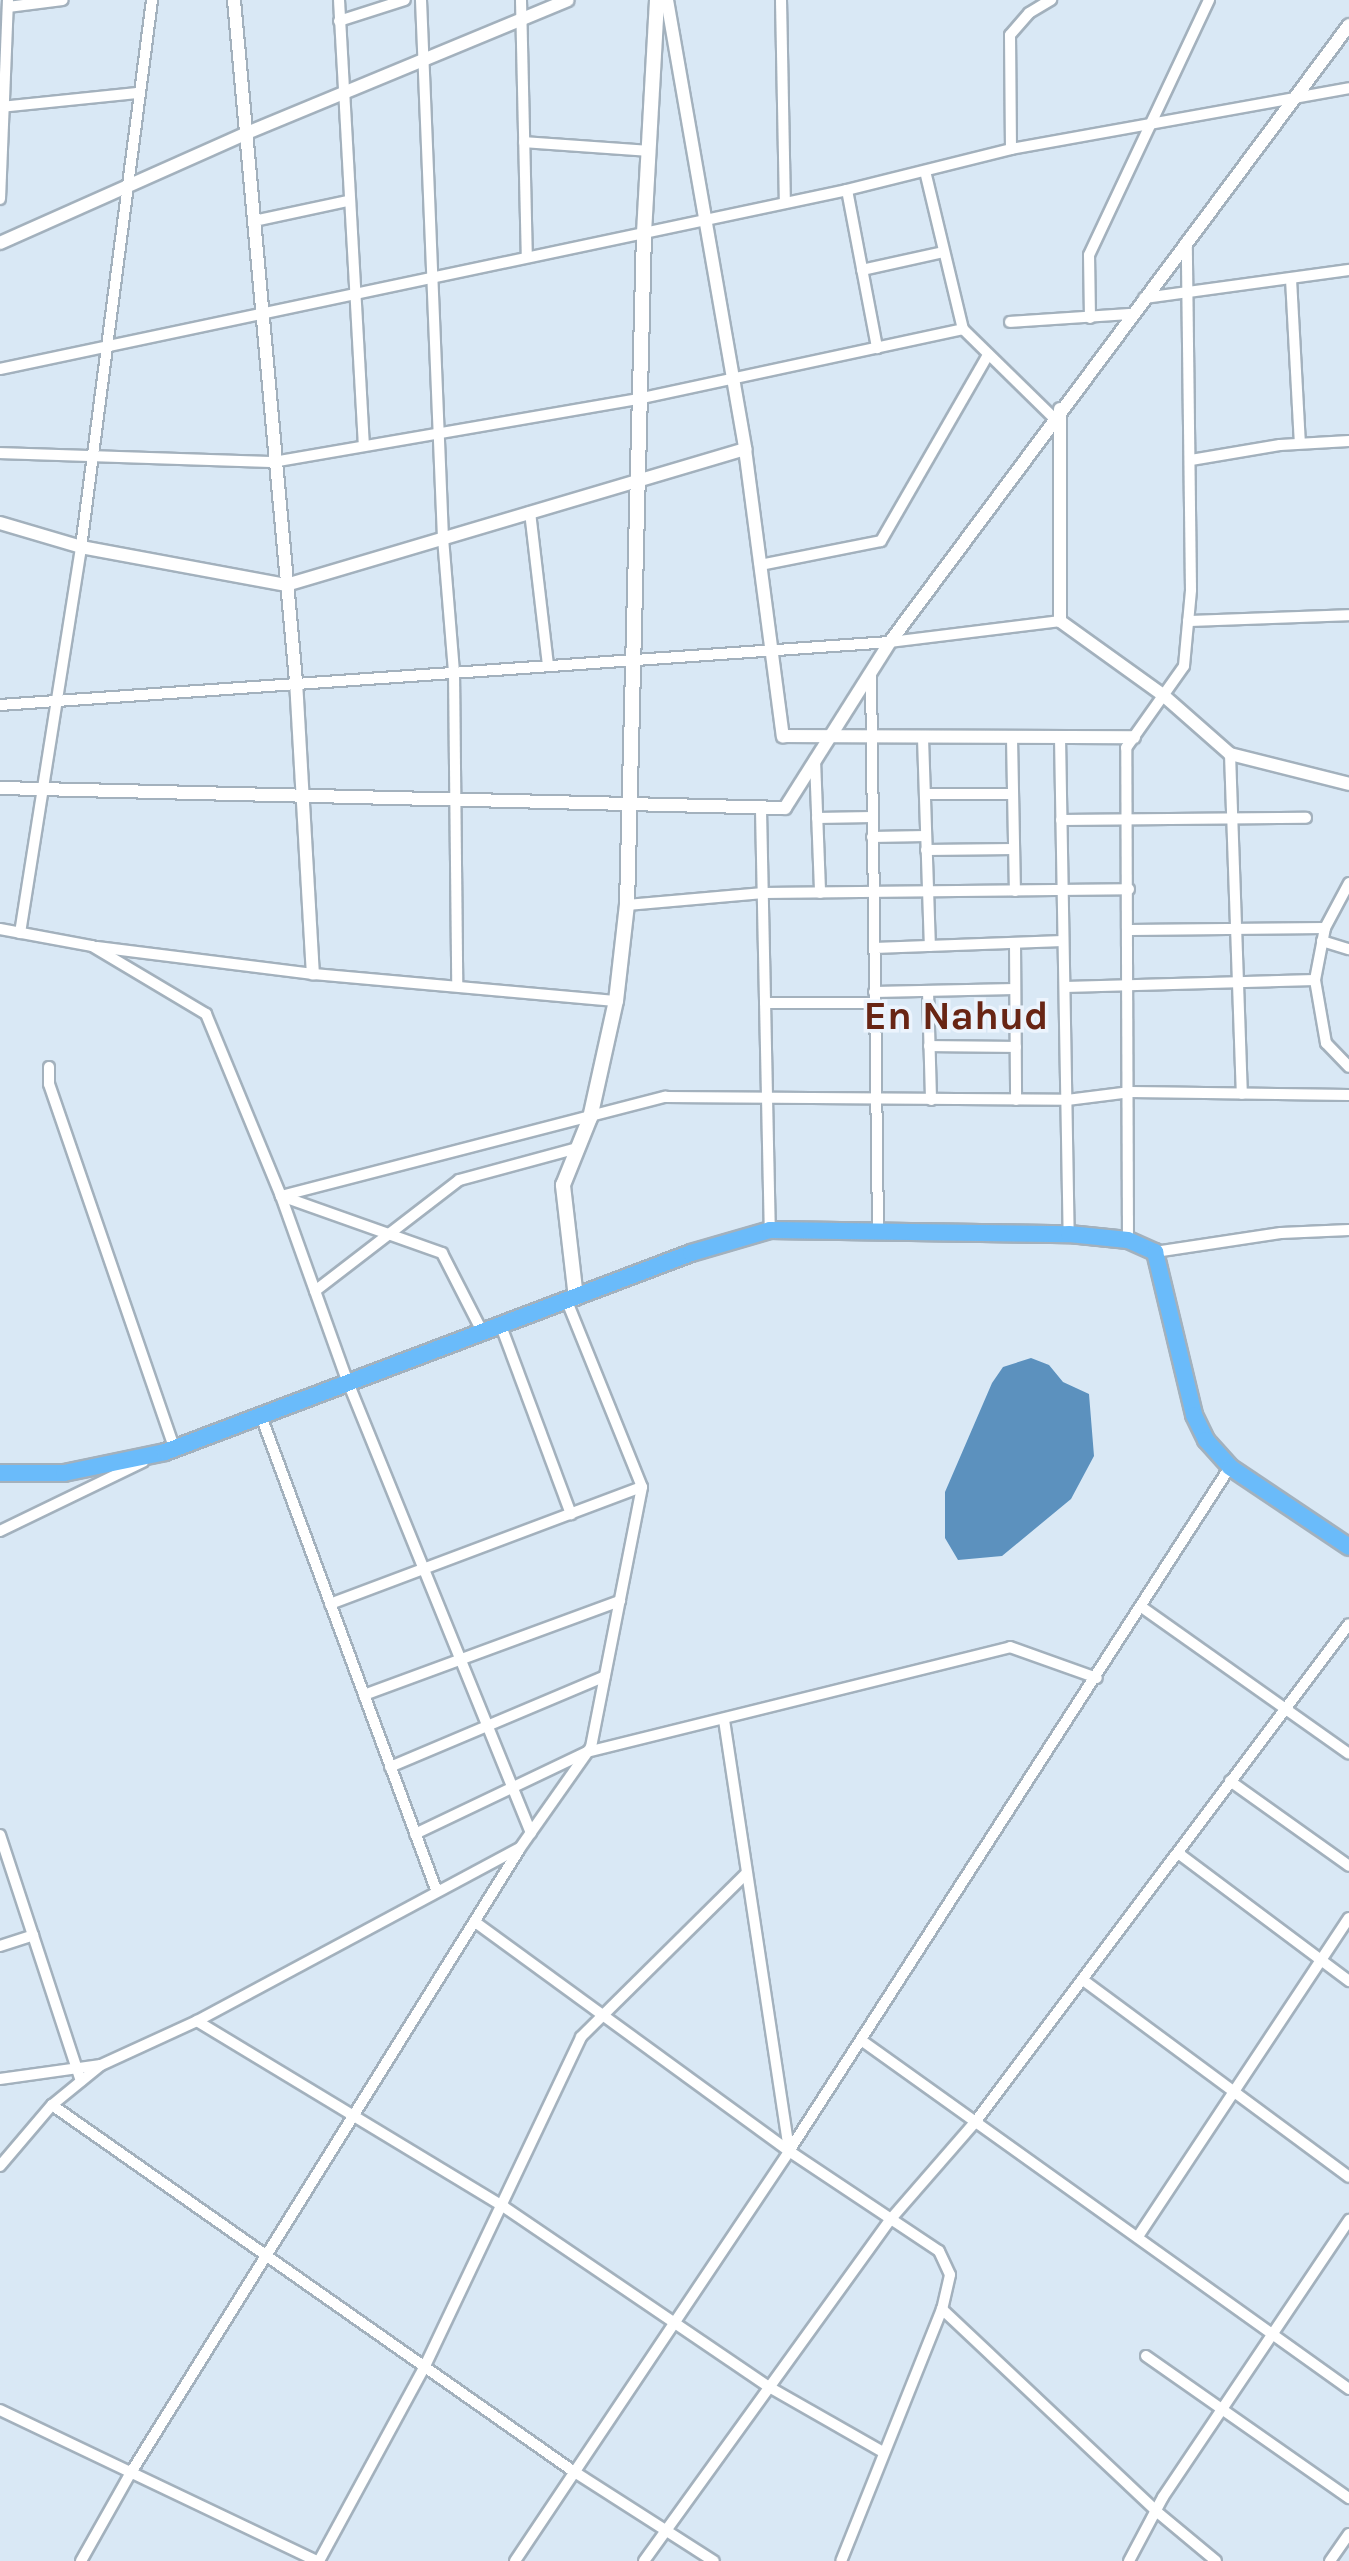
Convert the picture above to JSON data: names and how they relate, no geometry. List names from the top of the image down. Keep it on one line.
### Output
{"districts":["En Nahud"]}
